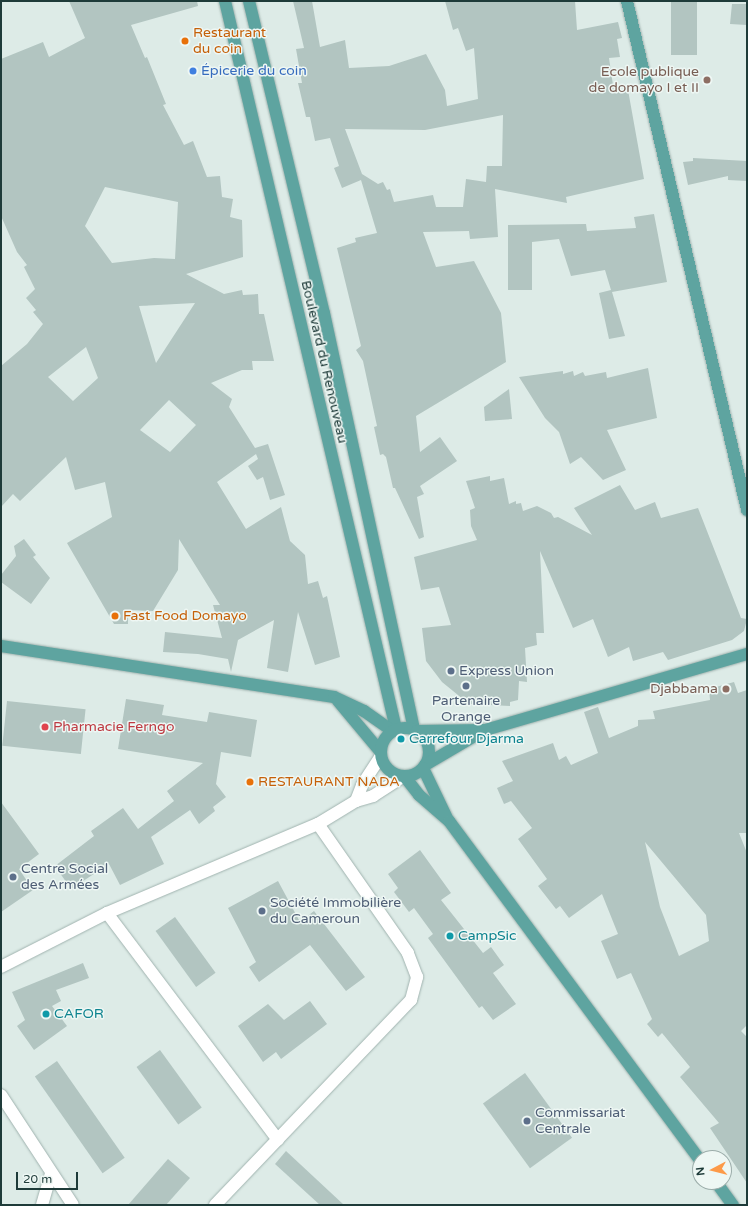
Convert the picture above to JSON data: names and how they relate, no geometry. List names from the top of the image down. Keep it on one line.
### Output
{"streets":{"main road":["Boulevard du Renouveau"]},"places":["Restaurant du coin","Épicerie du coin","Ecole publique de domayo I et II","Fast Food Domayo","Express Union","Partenaire Orange","Djabbama","Pharmacie Ferngo","Carrefour Djarma","RESTAURANT NADA","Centre Social des Armées","Société Immobilière du Cameroun","CampSic","CAFOR","Commissariat Centrale"],"scale_bar":"20 m","north":"left"}
